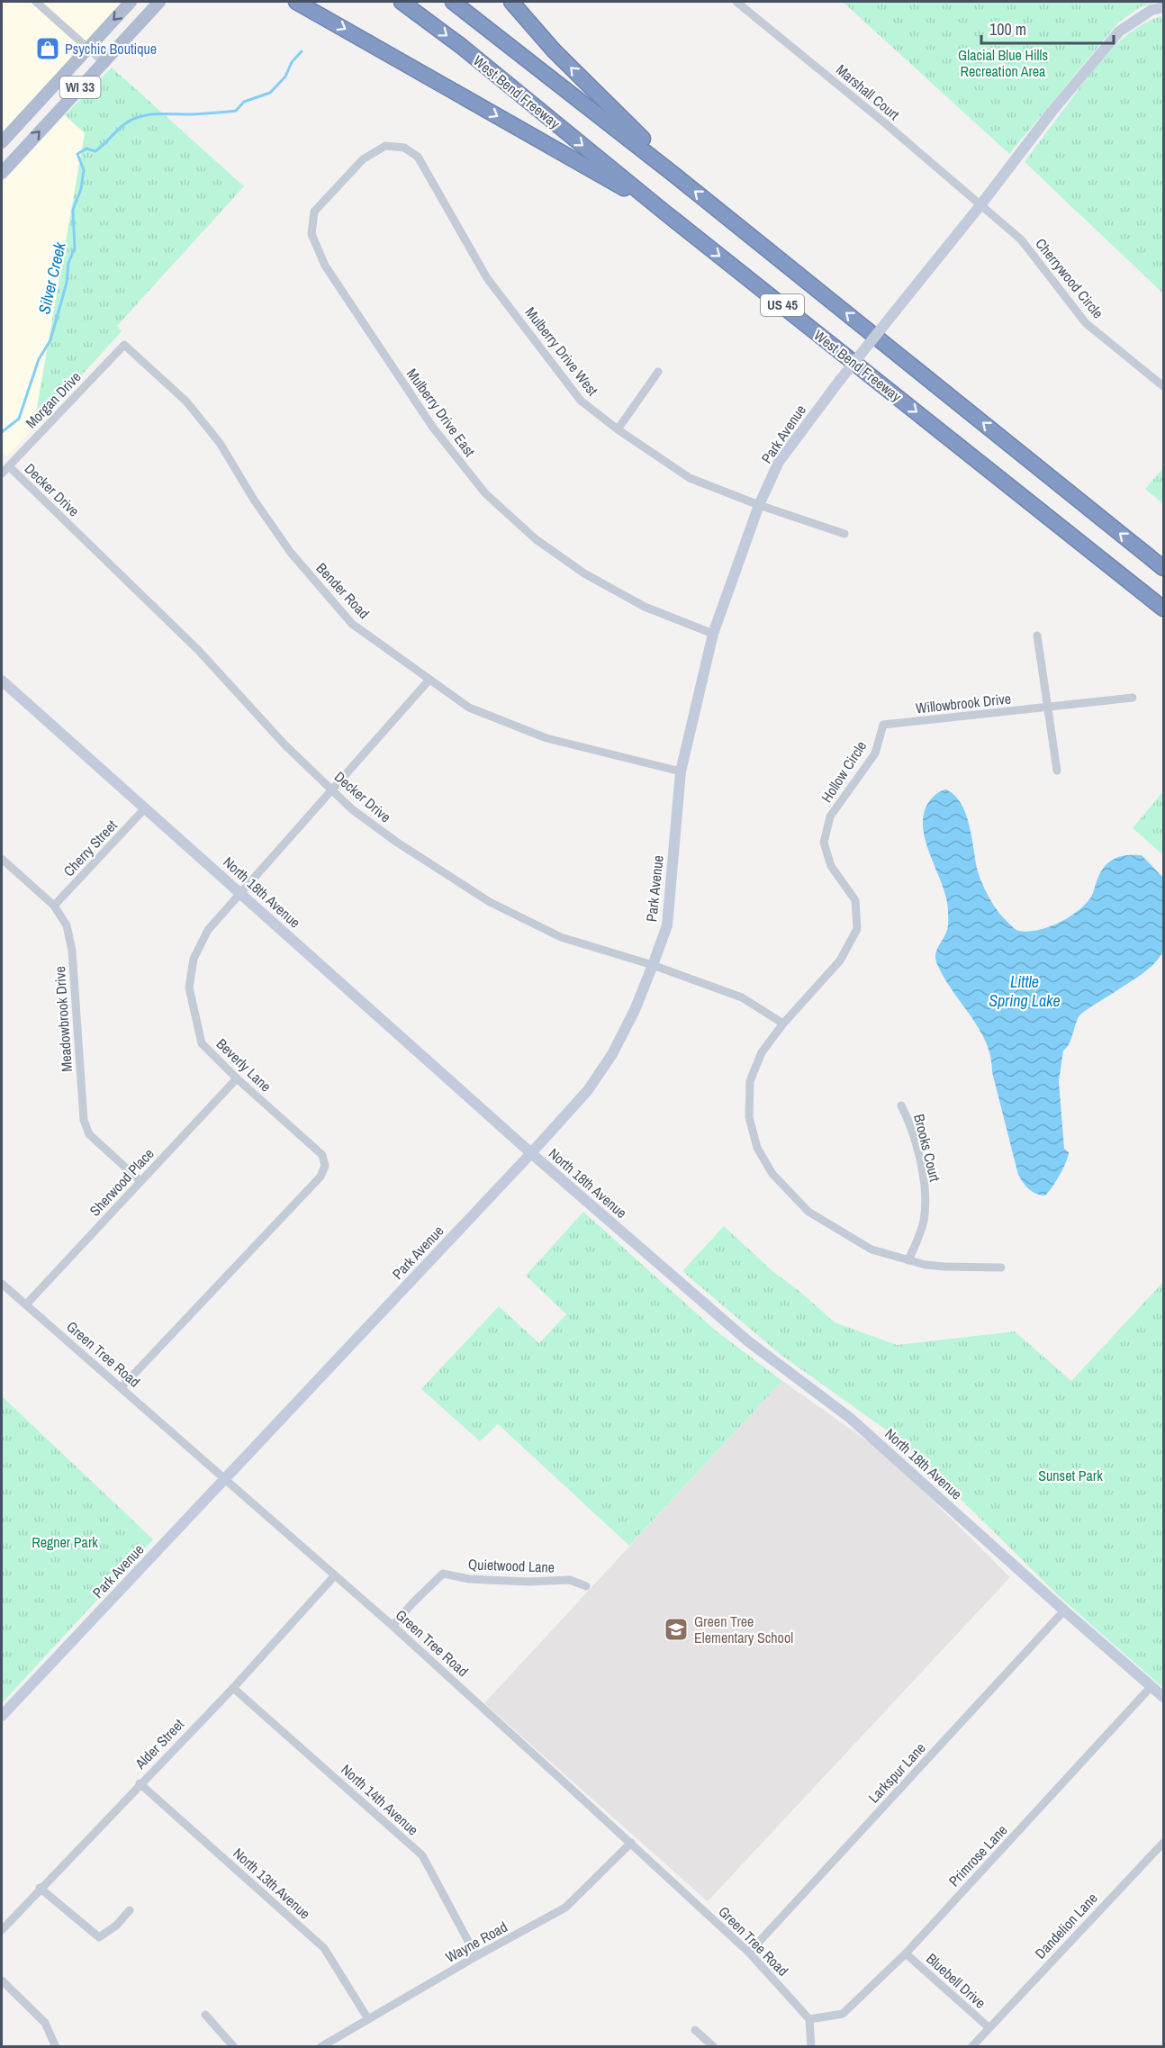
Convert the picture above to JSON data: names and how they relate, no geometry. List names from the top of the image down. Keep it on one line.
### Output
{"streets":{"highway":["West Bend Freeway","US 45"],"main road":["WI 33"],"street":["Marshall Court","Cherrywood Circle","Mulberry Drive West","Morgan Drive","Mulberry Drive East","Park Avenue","Decker Drive","Bender Road","Willowbrook Drive","Hollow Circle","Cherry Street","North 18th Avenue","Meadowbrook Drive","Beverly Lane","Brooks Court","Sherwood Place","Green Tree Road","Quietwood Lane","Alder Street","Larkspur Lane","North 14th Avenue","Primrose Lane","North 13th Avenue","Dandelion Lane","Wayne Road","Bluebell Drive"]},"crossings":[["Marshall Court","Cherrywood Circle"],["Marshall Court","Park Avenue"],["Cherrywood Circle","Park Avenue"],["Mulberry Drive West","Mulberry Drive East"],["Mulberry Drive West","Park Avenue"],["Morgan Drive","Decker Drive"],["Morgan Drive","Bender Road"],["Mulberry Drive East","Park Avenue"],["Park Avenue","Decker Drive"],["Park Avenue","Bender Road"],["Park Avenue","North 18th Avenue"],["Park Avenue","Green Tree Road"],["Decker Drive","Hollow Circle"],["Decker Drive","Beverly Lane"],["Bender Road","Beverly Lane"],["Willowbrook Drive","Hollow Circle"],["Hollow Circle","Brooks Court"],["Cherry Street","North 18th Avenue"],["Cherry Street","Meadowbrook Drive"],["North 18th Avenue","Beverly Lane"],["North 18th Avenue","Larkspur Lane"],["North 18th Avenue","Primrose Lane"],["Meadowbrook Drive","Sherwood Place"],["Beverly Lane","Sherwood Place"],["Beverly Lane","Green Tree Road"],["Sherwood Place","Green Tree Road"],["Green Tree Road","Quietwood Lane"],["Green Tree Road","Alder Street"],["Green Tree Road","Larkspur Lane"],["Green Tree Road","Primrose Lane"],["Green Tree Road","Wayne Road"],["Alder Street","North 14th Avenue"],["Alder Street","North 13th Avenue"],["North 14th Avenue","Wayne Road"],["Primrose Lane","Bluebell Drive"],["North 13th Avenue","Wayne Road"],["Dandelion Lane","Bluebell Drive"]],"water":["Silver Creek","Little Spring Lake"],"parks":["Glacial Blue Hills Recreation Area","Sunset Park","Regner Park"],"places":{"shop":["Psychic Boutique"],"school or university":["Green Tree Elementary School"]},"scale_bar":"100 m"}
